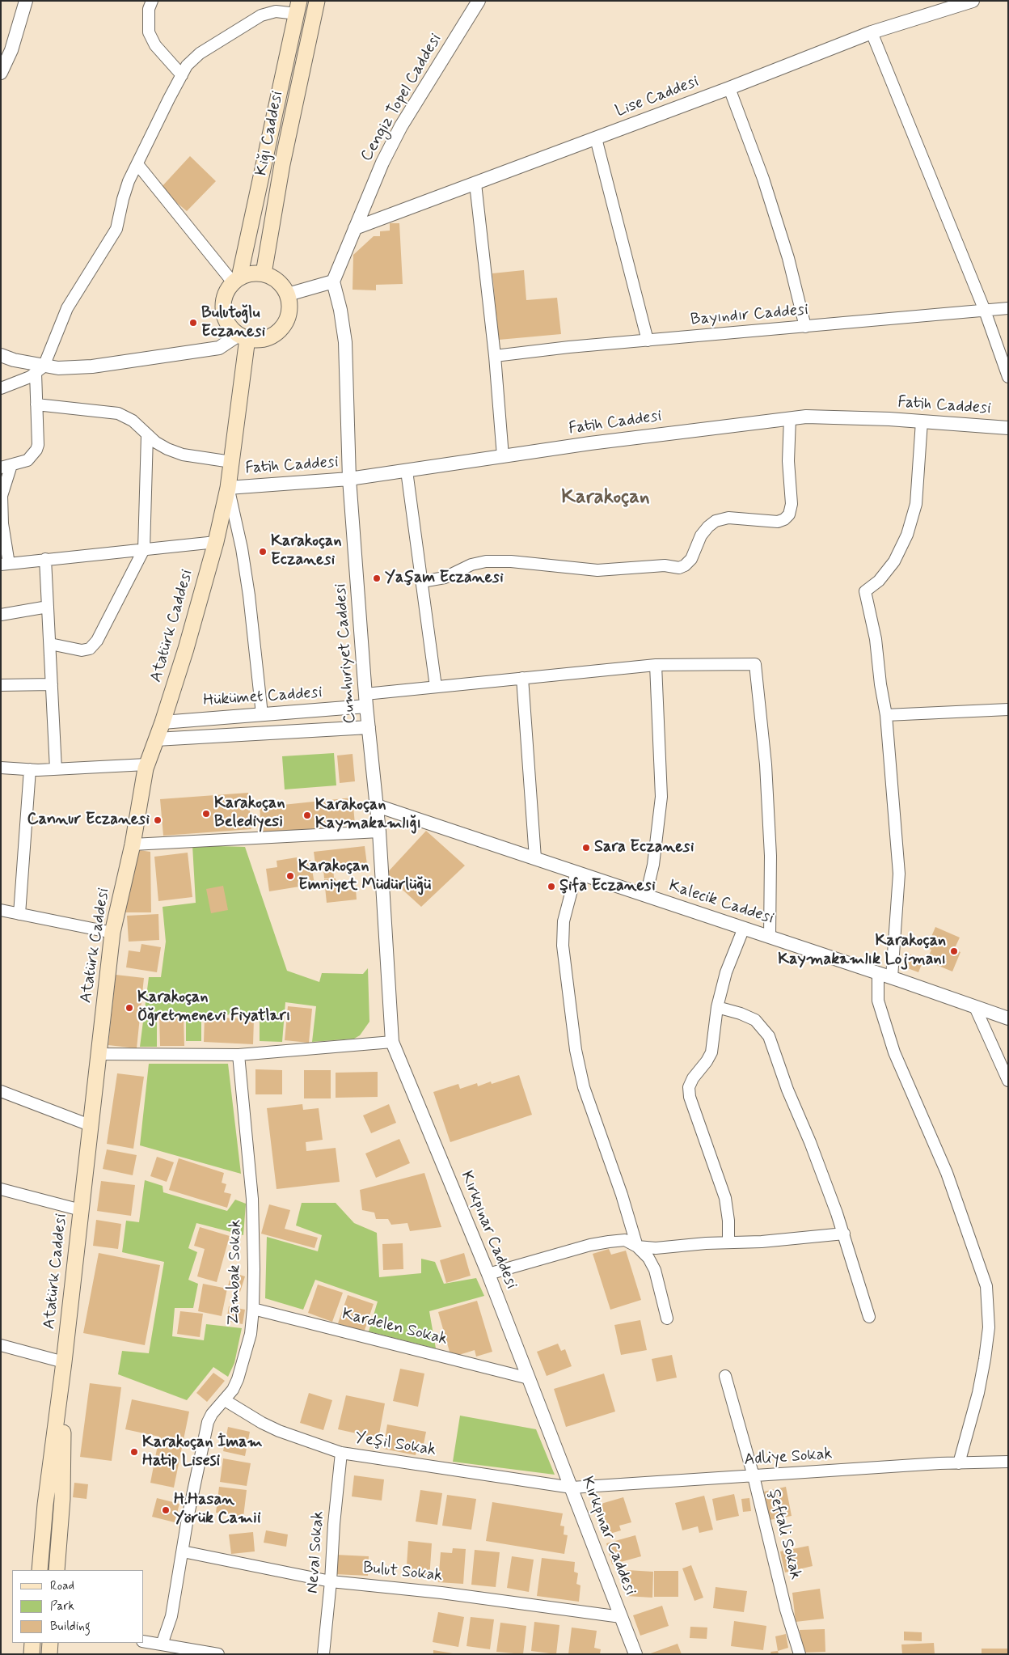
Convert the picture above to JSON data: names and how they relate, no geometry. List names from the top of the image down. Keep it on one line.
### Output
{"streets":{"main road":["Kiğı Caddesi","Atatürk Caddesi"],"street":["Lise Caddesi","Cengiz Topel Caddesi","Bayındır Caddesi","Fatih Caddesi","Cumhuriyet Caddesi","Hükümet Caddesi","Kalecik Caddesi","Kırkpınar Caddesi","Zambak Sokak","Kardelen Sokak","Yeşil Sokak","Adliye Sokak","Şeftali Sokak","Neval Sokak","Bulut Sokak"]},"crossings":[["Lise Caddesi","Cengiz Topel Caddesi"],["Cengiz Topel Caddesi","Cumhuriyet Caddesi"],["Kiğı Caddesi","Atatürk Caddesi"],["Fatih Caddesi","Atatürk Caddesi"],["Fatih Caddesi","Cumhuriyet Caddesi"],["Atatürk Caddesi","Hükümet Caddesi"],["Cumhuriyet Caddesi","Hükümet Caddesi"],["Cumhuriyet Caddesi","Kalecik Caddesi"],["Cumhuriyet Caddesi","Kırkpınar Caddesi"],["Kalecik Caddesi","Kırkpınar Caddesi"],["Kırkpınar Caddesi","Kardelen Sokak"],["Kırkpınar Caddesi","Yeşil Sokak"],["Kırkpınar Caddesi","Adliye Sokak"],["Kırkpınar Caddesi","Bulut Sokak"],["Zambak Sokak","Kardelen Sokak"],["Zambak Sokak","Yeşil Sokak"],["Zambak Sokak","Bulut Sokak"],["Yeşil Sokak","Adliye Sokak"],["Yeşil Sokak","Neval Sokak"],["Adliye Sokak","Şeftali Sokak"],["Neval Sokak","Bulut Sokak"]],"districts":["Karakoçan"],"places":["Bulutoğlu Eczanesi","Karakoçan Eczanesi","Yaşam Eczanesi","Karakoçan Belediyesi","Karakoçan Kaymakamlığı","Cannur Eczanesi","Sara Eczanesi","Karakoçan Emniyet Müdürlüğü","Şifa Eczanesi","Karakoçan Kaymakamlık Lojmanı","Karakoçan Öğretmenevi Fiyatları","Karakoçan İmam Hatip Lisesi","H.Hasan Yörük Camii"],"legend":["Road","Park","Building"]}
